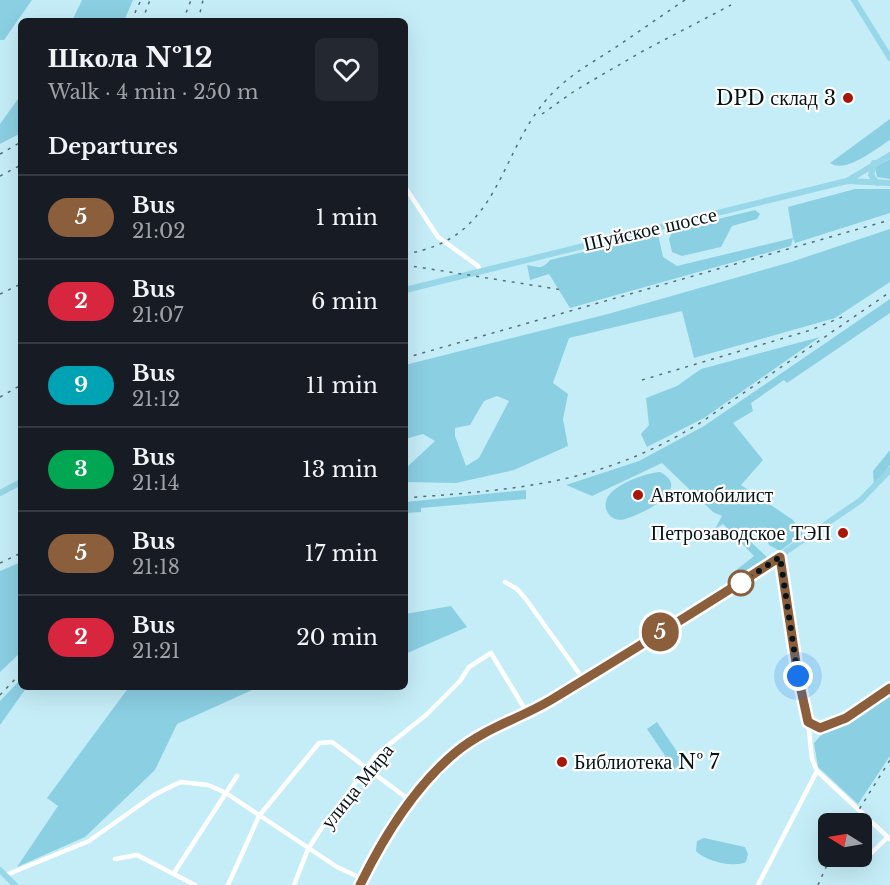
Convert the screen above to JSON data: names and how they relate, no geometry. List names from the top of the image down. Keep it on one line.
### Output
{"streets":{"main road":["Шуйское шоссе"],"street":["улица Мира"]},"places":["DPD склад 3","Автомобилист","Петрозаводское ТЭП","Библиотека № 7"],"lines":["bus line 5"],"north":"left","page":{"on_map":"5","heading":[["Школа №12","Walk · 4 min · 250 m"],"Departures"],"list":[{"mark":"5","name":"Bus","note":"21:02","value":"1 min"},{"mark":"2","name":"Bus","note":"21:07","value":"6 min"},{"mark":"9","name":"Bus","note":"21:12","value":"11 min"},{"mark":"3","name":"Bus","note":"21:14","value":"13 min"},{"mark":"5","name":"Bus","note":"21:18","value":"17 min"},{"mark":"2","name":"Bus","note":"21:21","value":"20 min"}]}}
